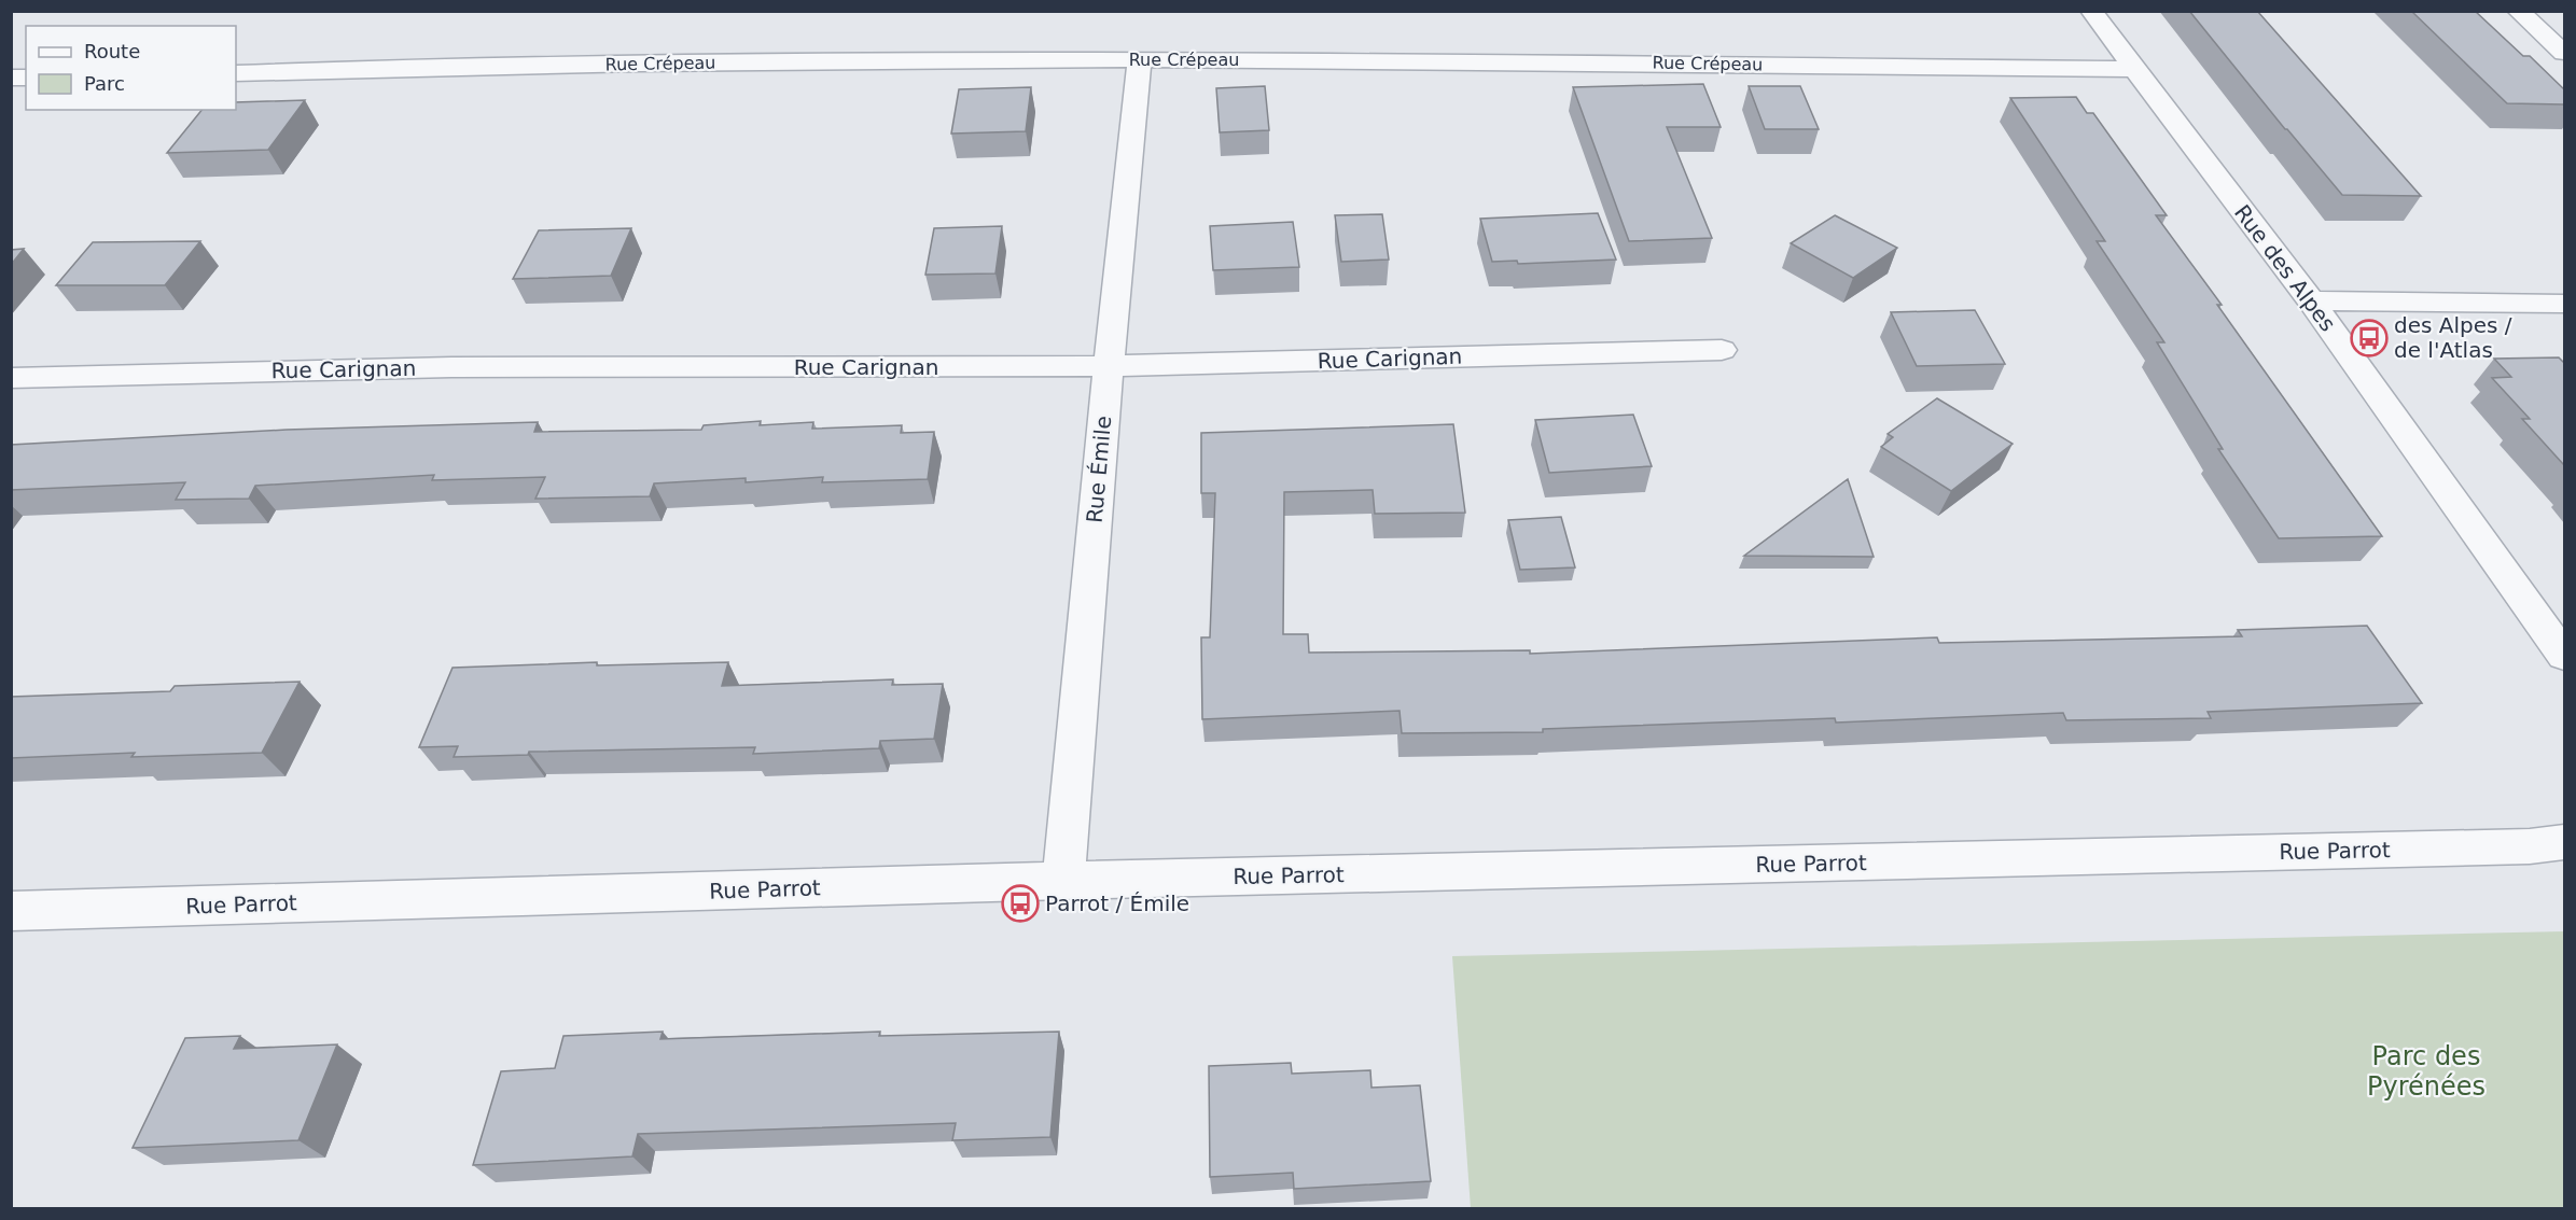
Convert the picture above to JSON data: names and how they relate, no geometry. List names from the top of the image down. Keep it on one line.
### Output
{"streets":{"street":["Rue Crépeau","Rue des Alpes","Rue Carignan","Rue Émile","Rue Parrot"]},"crossings":[["Rue Crépeau","Rue des Alpes"],["Rue Crépeau","Rue Émile"],["Rue Carignan","Rue Émile"],["Rue Émile","Rue Parrot"]],"parks":["Parc des Pyrénées"],"places":{"bus stop":["des Alpes / de l'Atlas","Parrot / Émile"]},"legend":["Route","Parc"]}
